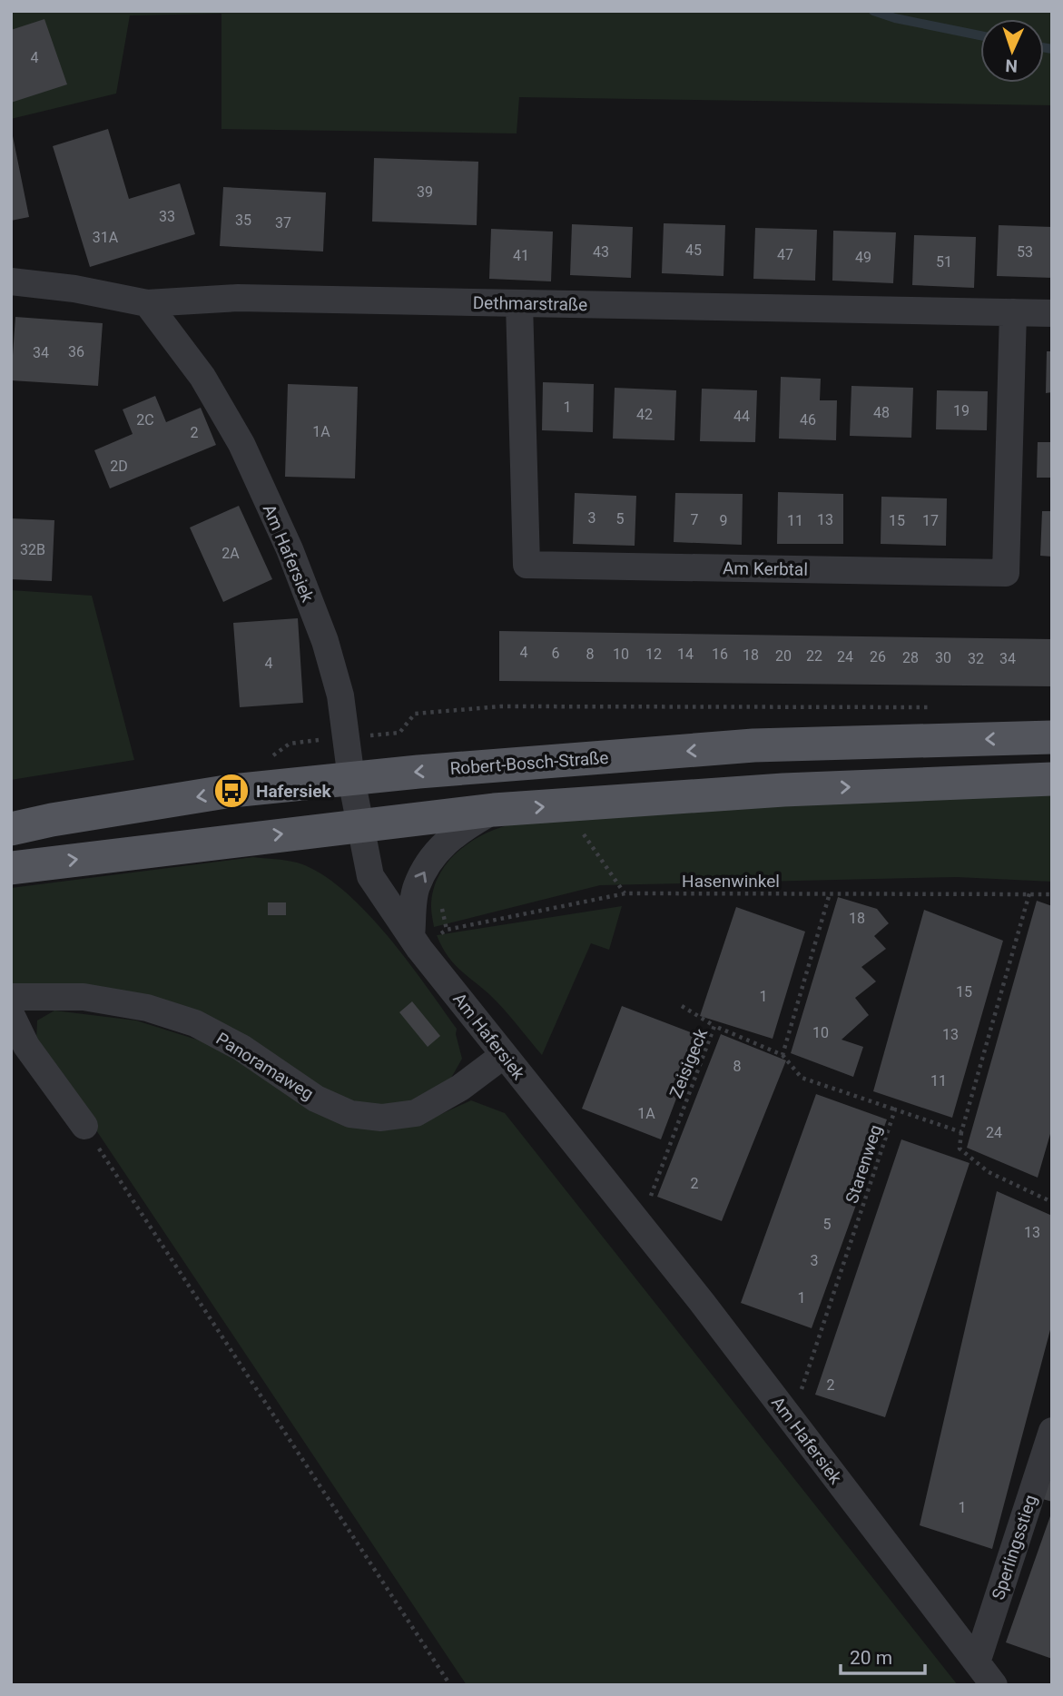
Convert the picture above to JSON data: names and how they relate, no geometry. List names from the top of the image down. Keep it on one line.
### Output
{"streets":{"main road":["Robert-Bosch-Straße"],"street":["Dethmarstraße","Am Hafersiek","Am Kerbtal","Panoramaweg","Sperlingsstieg"],"path":["Hasenwinkel","Zeisigeck","Starenweg"]},"crossings":[["Dethmarstraße","Am Hafersiek"],["Dethmarstraße","Am Kerbtal"],["Am Hafersiek","Robert-Bosch-Straße"],["Am Hafersiek","Hasenwinkel"],["Am Hafersiek","Zeisigeck"],["Am Hafersiek","Panoramaweg"],["Am Hafersiek","Starenweg"],["Am Hafersiek","Sperlingsstieg"]],"places":{"bus stop":["Hafersiek"]},"house_numbers":["4","39","33","35","37","31A","45","43","53","47","41","49","51","36","34","1","19","48","42","44","2C","46","1A","2","2D","3","5","7","13","9","11","15","17","32B","2A","4","6","8","10","12","14","16","18","20","22","24","26","28","30","32","34","4","18","15","1","10","13","8","11","1A","24","2","5","13","3","1","2","1"],"scale_bar":"20 m","north":"bottom"}
